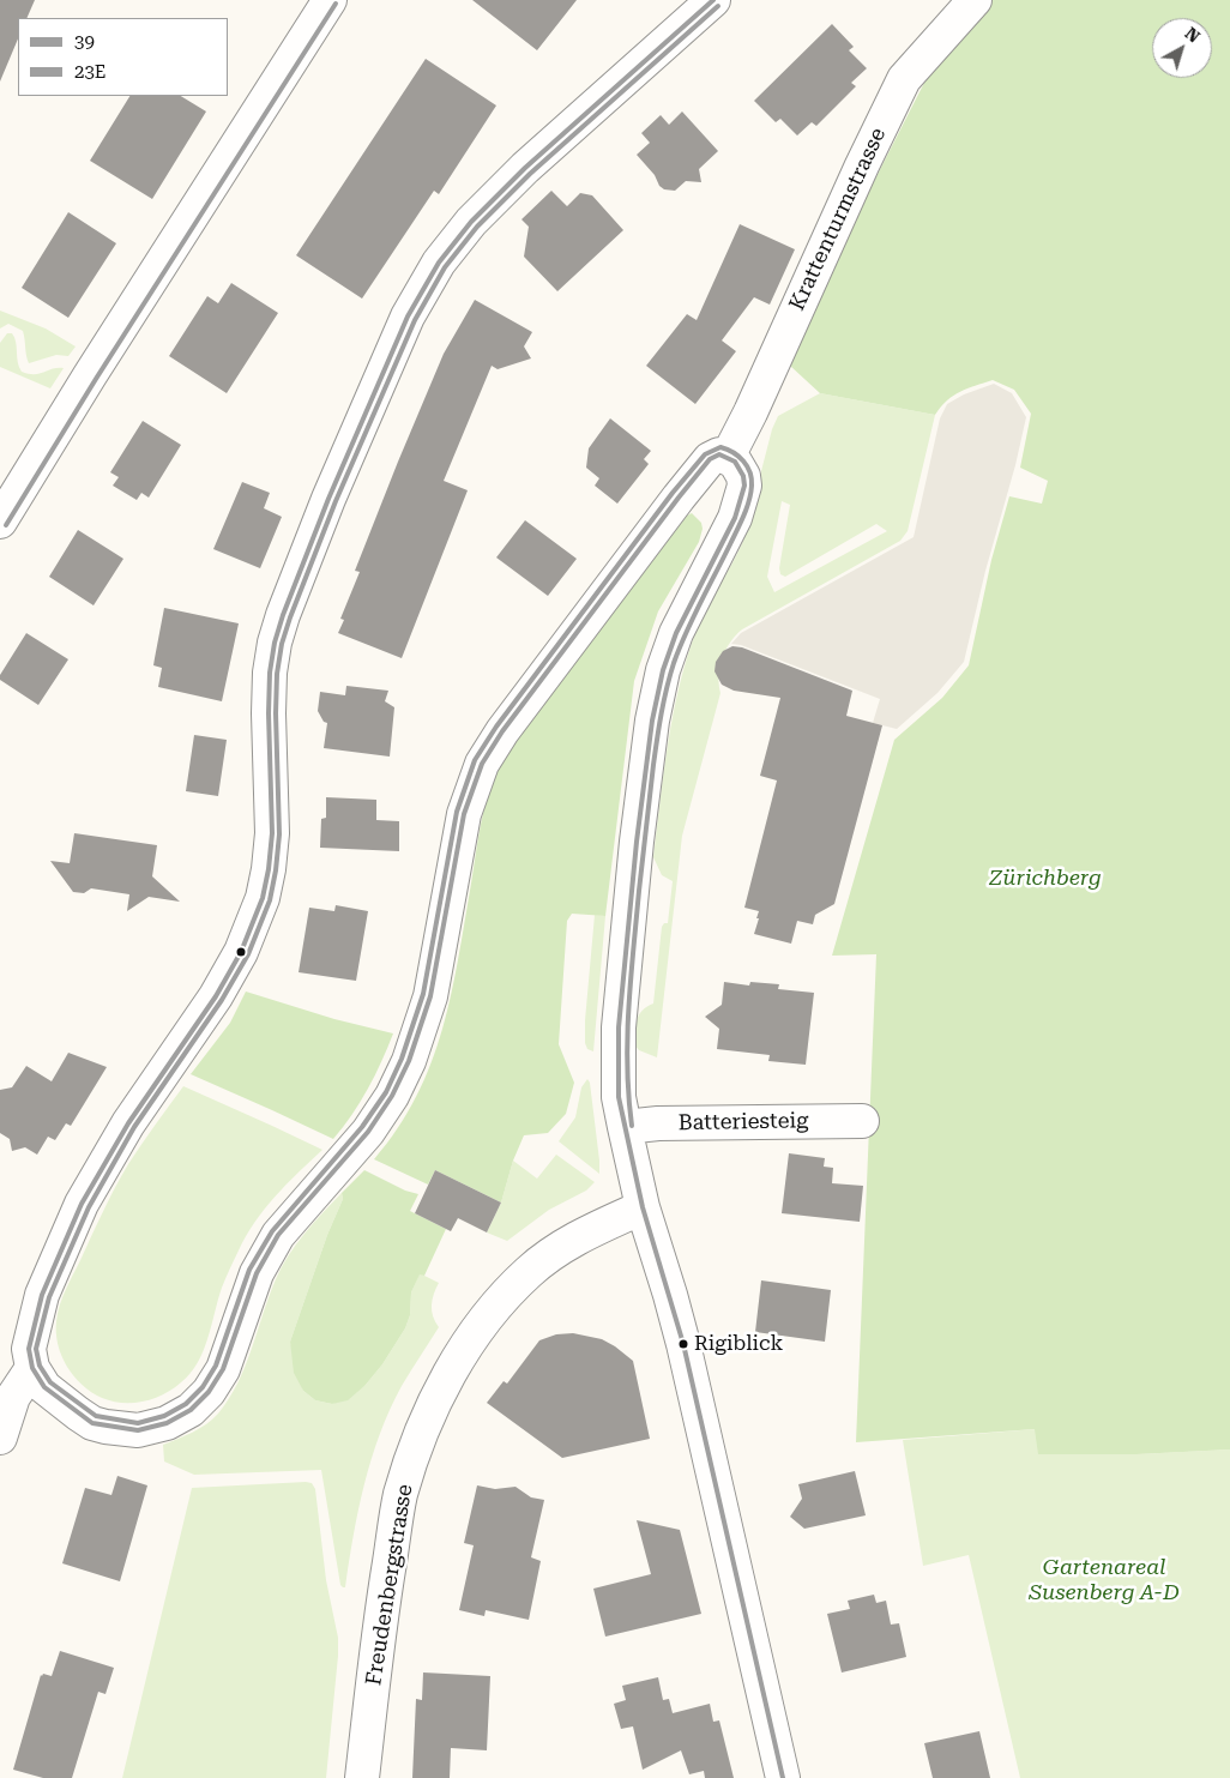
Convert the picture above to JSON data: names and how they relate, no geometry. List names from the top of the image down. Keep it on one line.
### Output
{"streets":{"street":["Krattenturmstrasse","Batteriesteig","Freudenbergstrasse"]},"parks":["Zürichberg","Gartenareal Susenberg A-D"],"places":["Rigiblick"],"lines":["transit line 39","transit line 23E"],"legend":["39","23E"],"north":"top right"}
